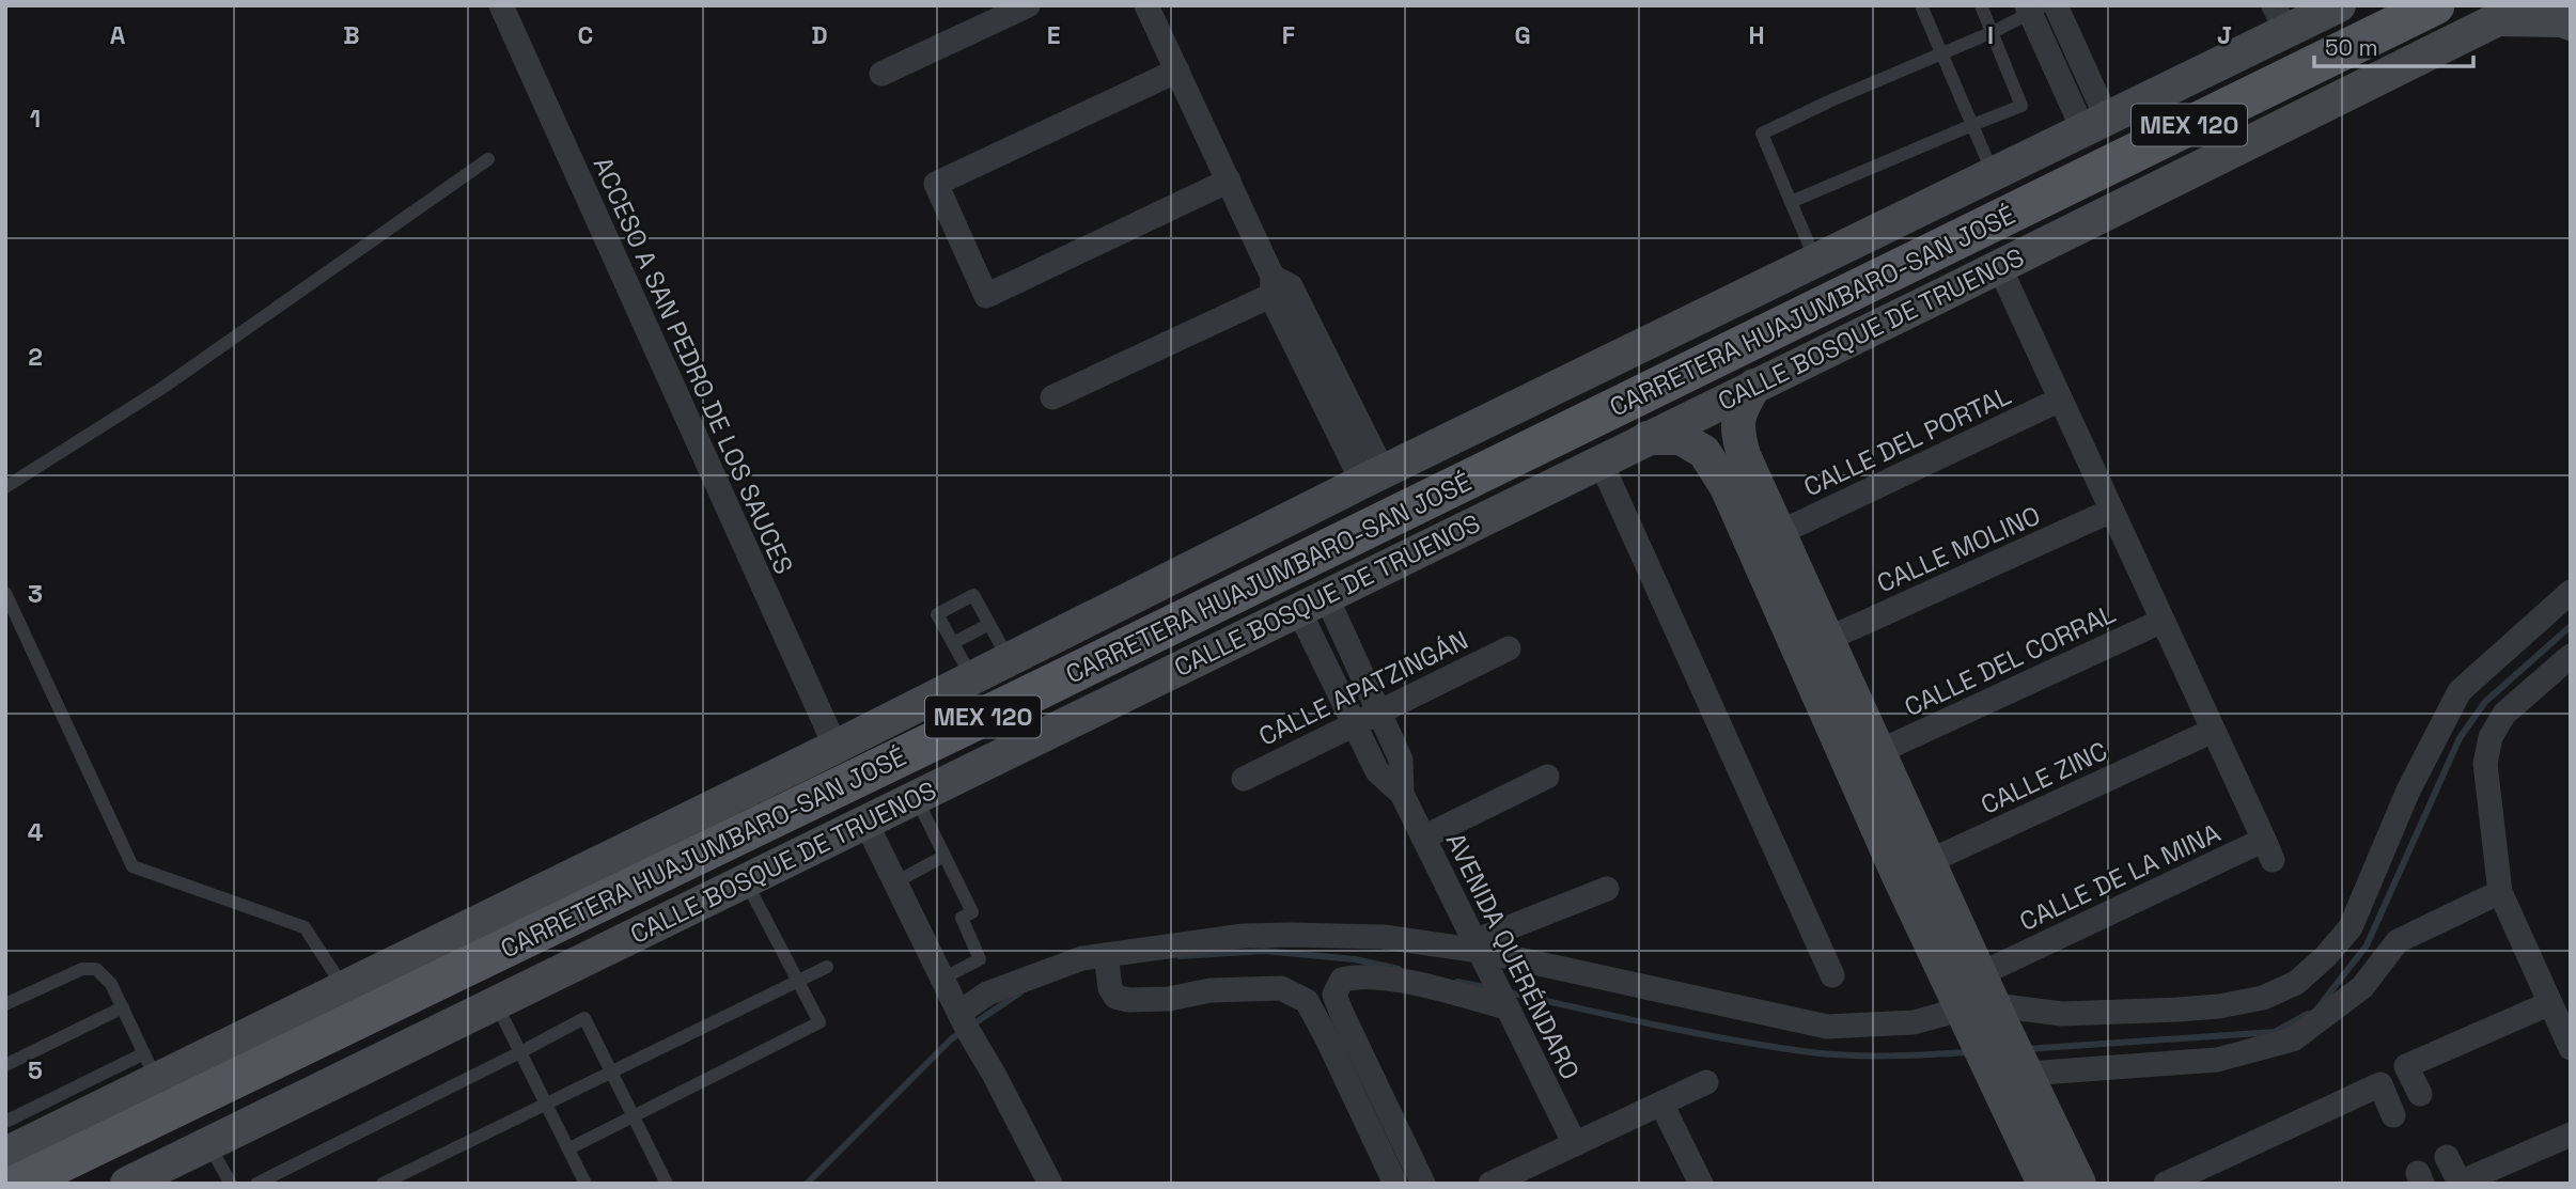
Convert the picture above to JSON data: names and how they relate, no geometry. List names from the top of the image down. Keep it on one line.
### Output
{"streets":{"main road":["MEX 120","CARRETERA HUAJUMBARO-SAN JOSÉ"],"street":["CALLE BOSQUE DE TRUENOS","ACCESO A SAN PEDRO DE LOS SAUCES","CALLE DEL PORTAL","CALLE MOLINO","CALLE DEL CORRAL","CALLE APATZINGÁN","CALLE ZINC","CALLE DE LA MINA","AVENIDA QUERÉNDARO"]},"crossings":[["CALLE BOSQUE DE TRUENOS","AVENIDA QUERÉNDARO"],["CALLE APATZINGÁN","AVENIDA QUERÉNDARO"],["CALLE ZINC","CALLE DE LA MINA"]],"scale_bar":"50 m","grid":{"columns":["A","B","C","D","E","F","G","H","I","J"],"rows":["1","2","3","4","5"]}}
